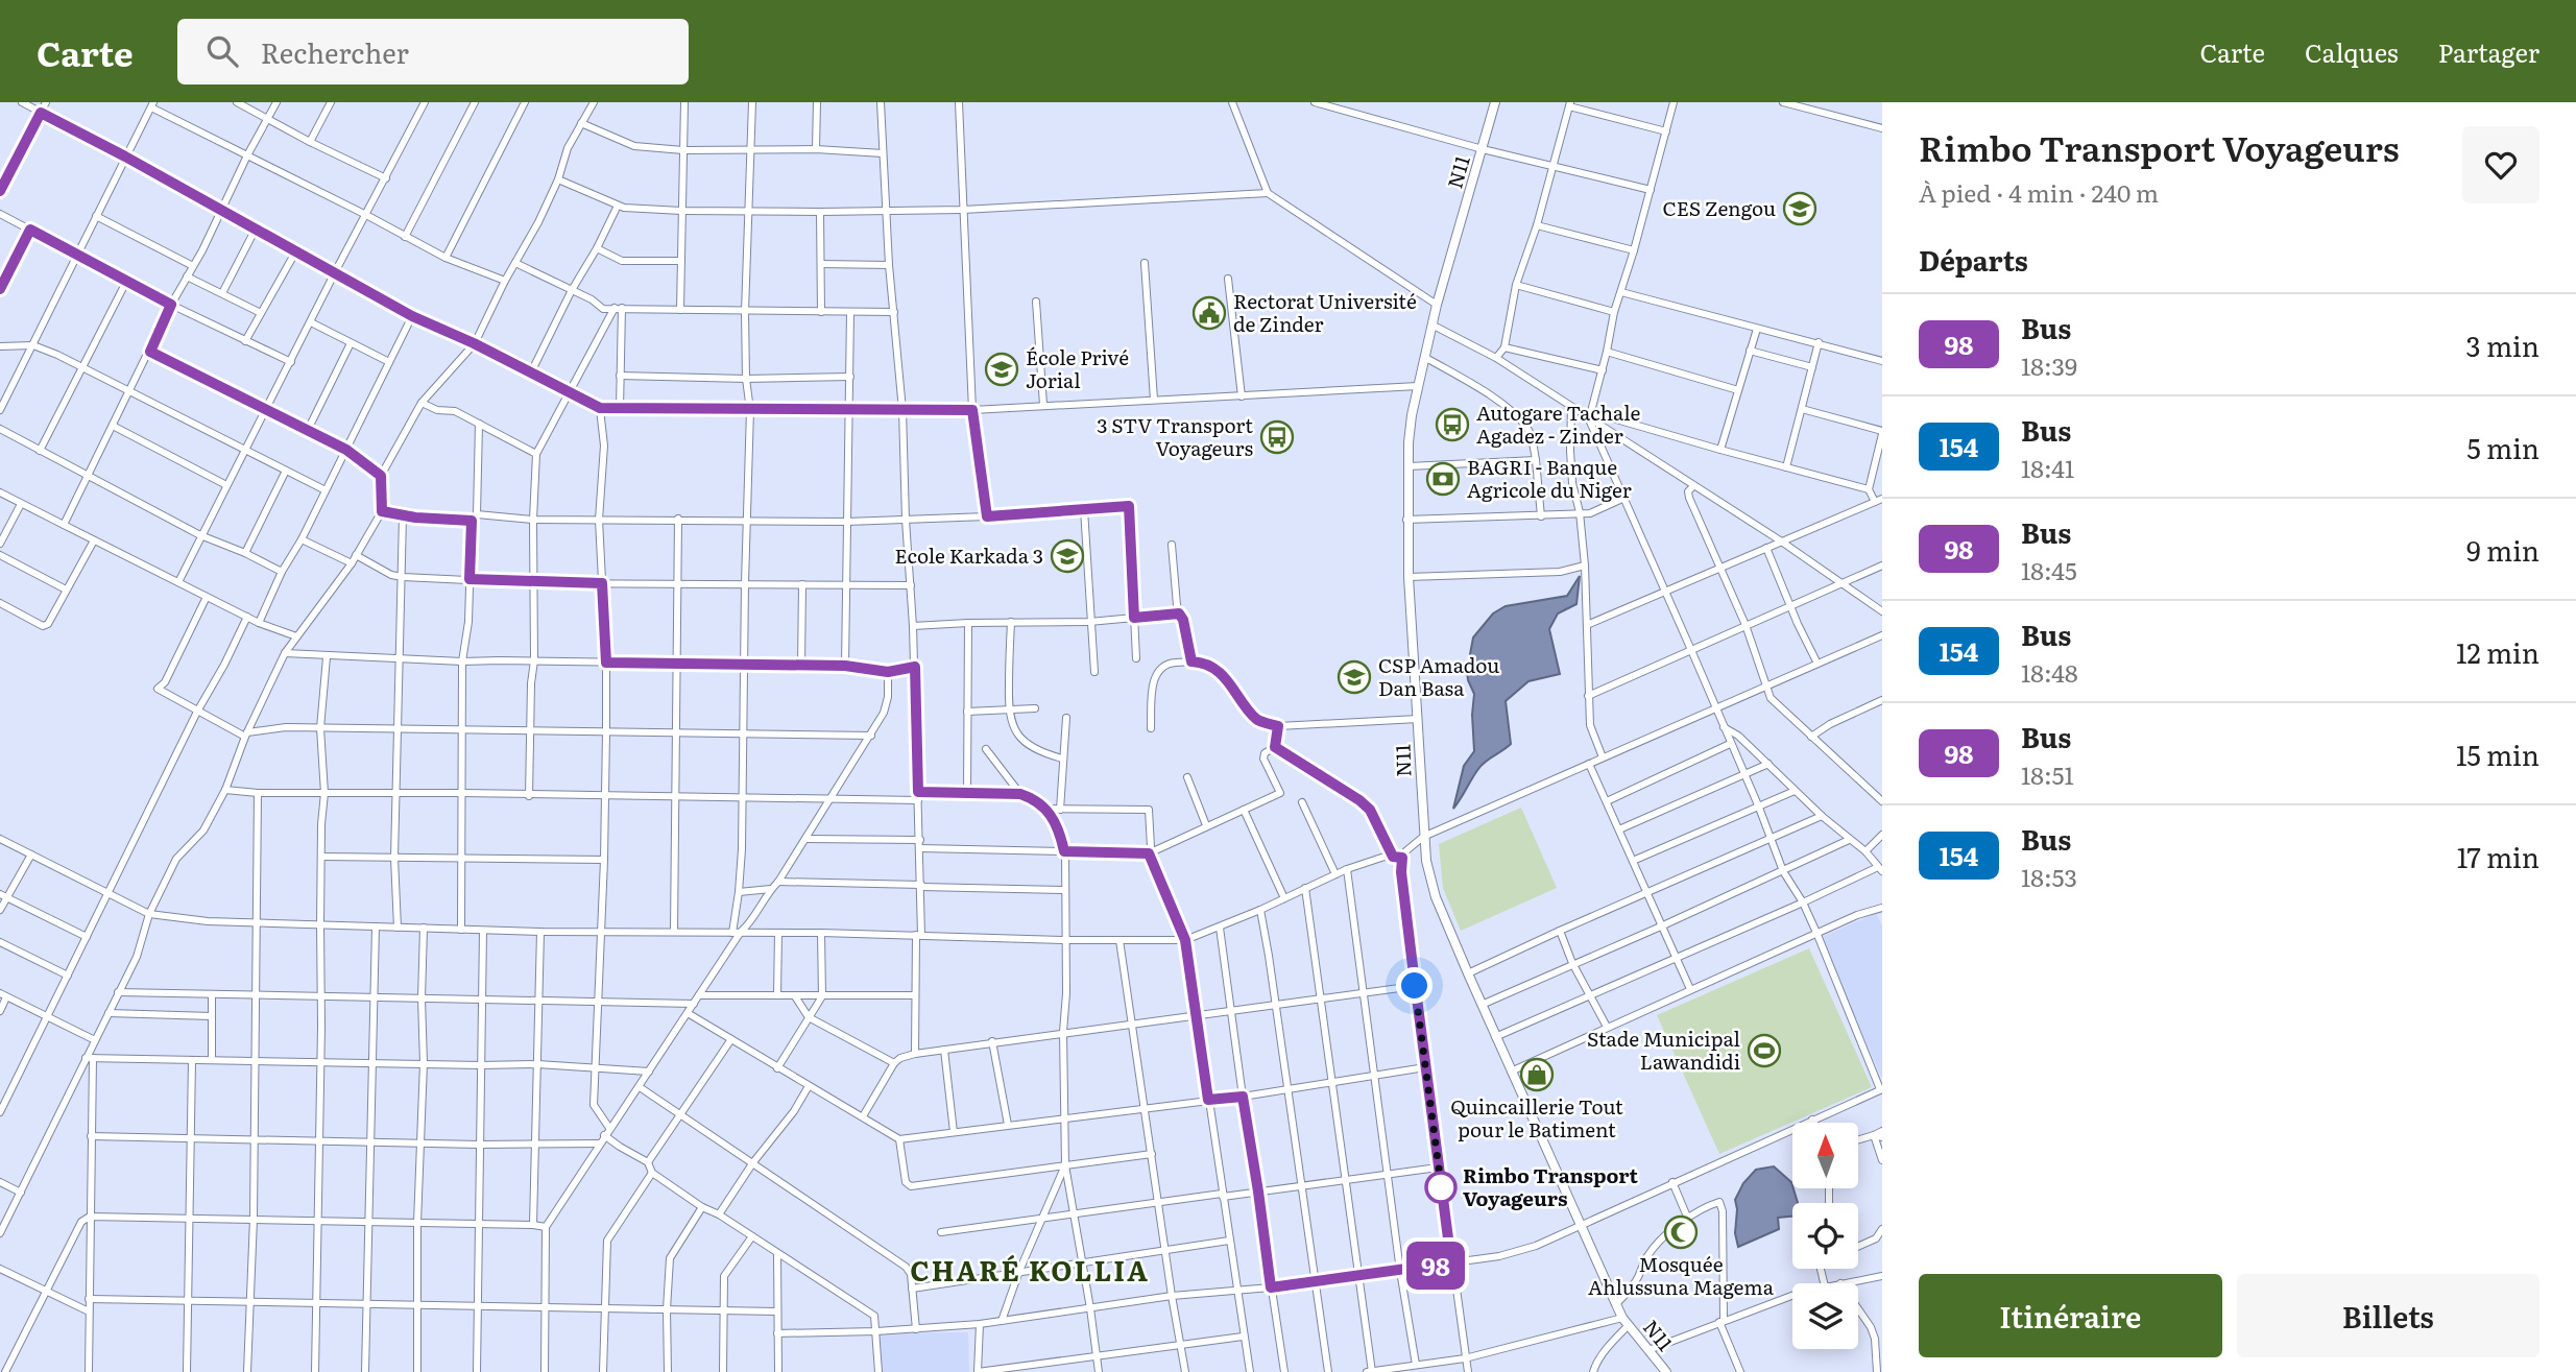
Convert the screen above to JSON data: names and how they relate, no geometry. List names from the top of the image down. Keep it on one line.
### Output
{"streets":{"main road":["N11"]},"districts":["CHARÉ KOLLIA"],"places":{"school or university":["CES Zengou","École Privé Jorial","Ecole Karkada 3","CSP Amadou Dan Basa"],"public building":["Rectorat Université de Zinder"],"bus stop":["Autogare Tachale Agadez - Zinder","3 STV Transport Voyageurs"],"bank":["BAGRI - Banque Agricole du Niger"],"sports":["Stade Municipal Lawandidi"],"shop":["Quincaillerie Tout pour le Batiment"],"other":["Rimbo Transport Voyageurs"],"mosque":["Mosquée Ahlussuna Magema"]},"lines":["bus line 98"],"north":"top","page":{"header":"Carte","search":"Rechercher","nav":["Carte","Calques","Partager"],"on_map":"98","heading":[["Rimbo Transport Voyageurs","À pied · 4 min · 240 m"],"Départs"],"list":[{"mark":"98","name":"Bus","note":"18:39","value":"3 min"},{"mark":"154","name":"Bus","note":"18:41","value":"5 min"},{"mark":"98","name":"Bus","note":"18:45","value":"9 min"},{"mark":"154","name":"Bus","note":"18:48","value":"12 min"},{"mark":"98","name":"Bus","note":"18:51","value":"15 min"},{"mark":"154","name":"Bus","note":"18:53","value":"17 min"}],"buttons":["Itinéraire","Billets"]}}
